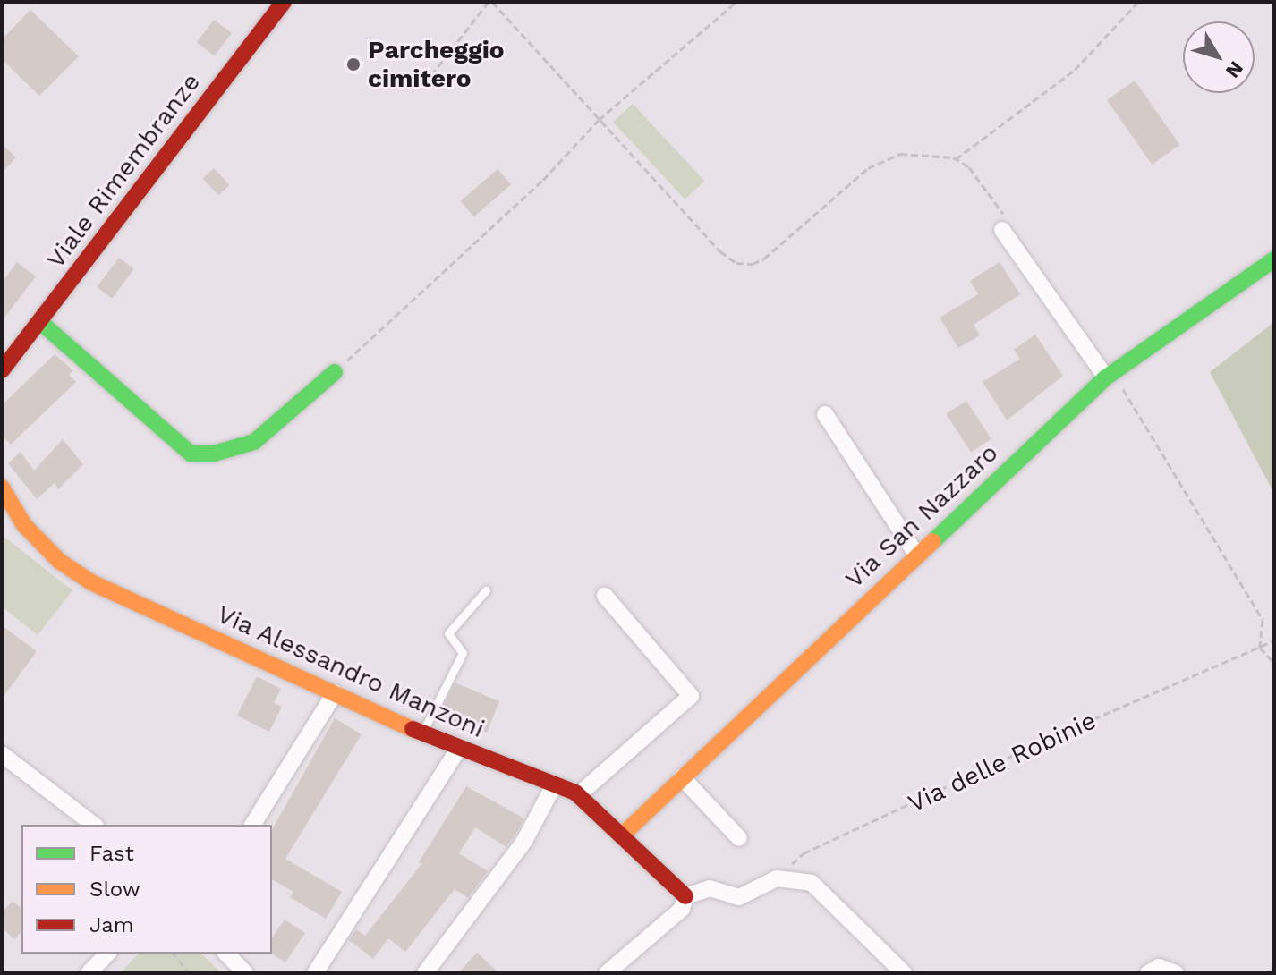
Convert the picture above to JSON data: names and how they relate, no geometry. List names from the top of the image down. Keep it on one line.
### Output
{"streets":{"street":["Viale Rimembranze","Via San Nazzaro","Via Alessandro Manzoni"],"path":["Via delle Robinie"]},"crossings":[["Via San Nazzaro","Via Alessandro Manzoni"]],"places":["Parcheggio cimitero"],"legend":["Fast","Slow","Jam"],"north":"bottom right"}
